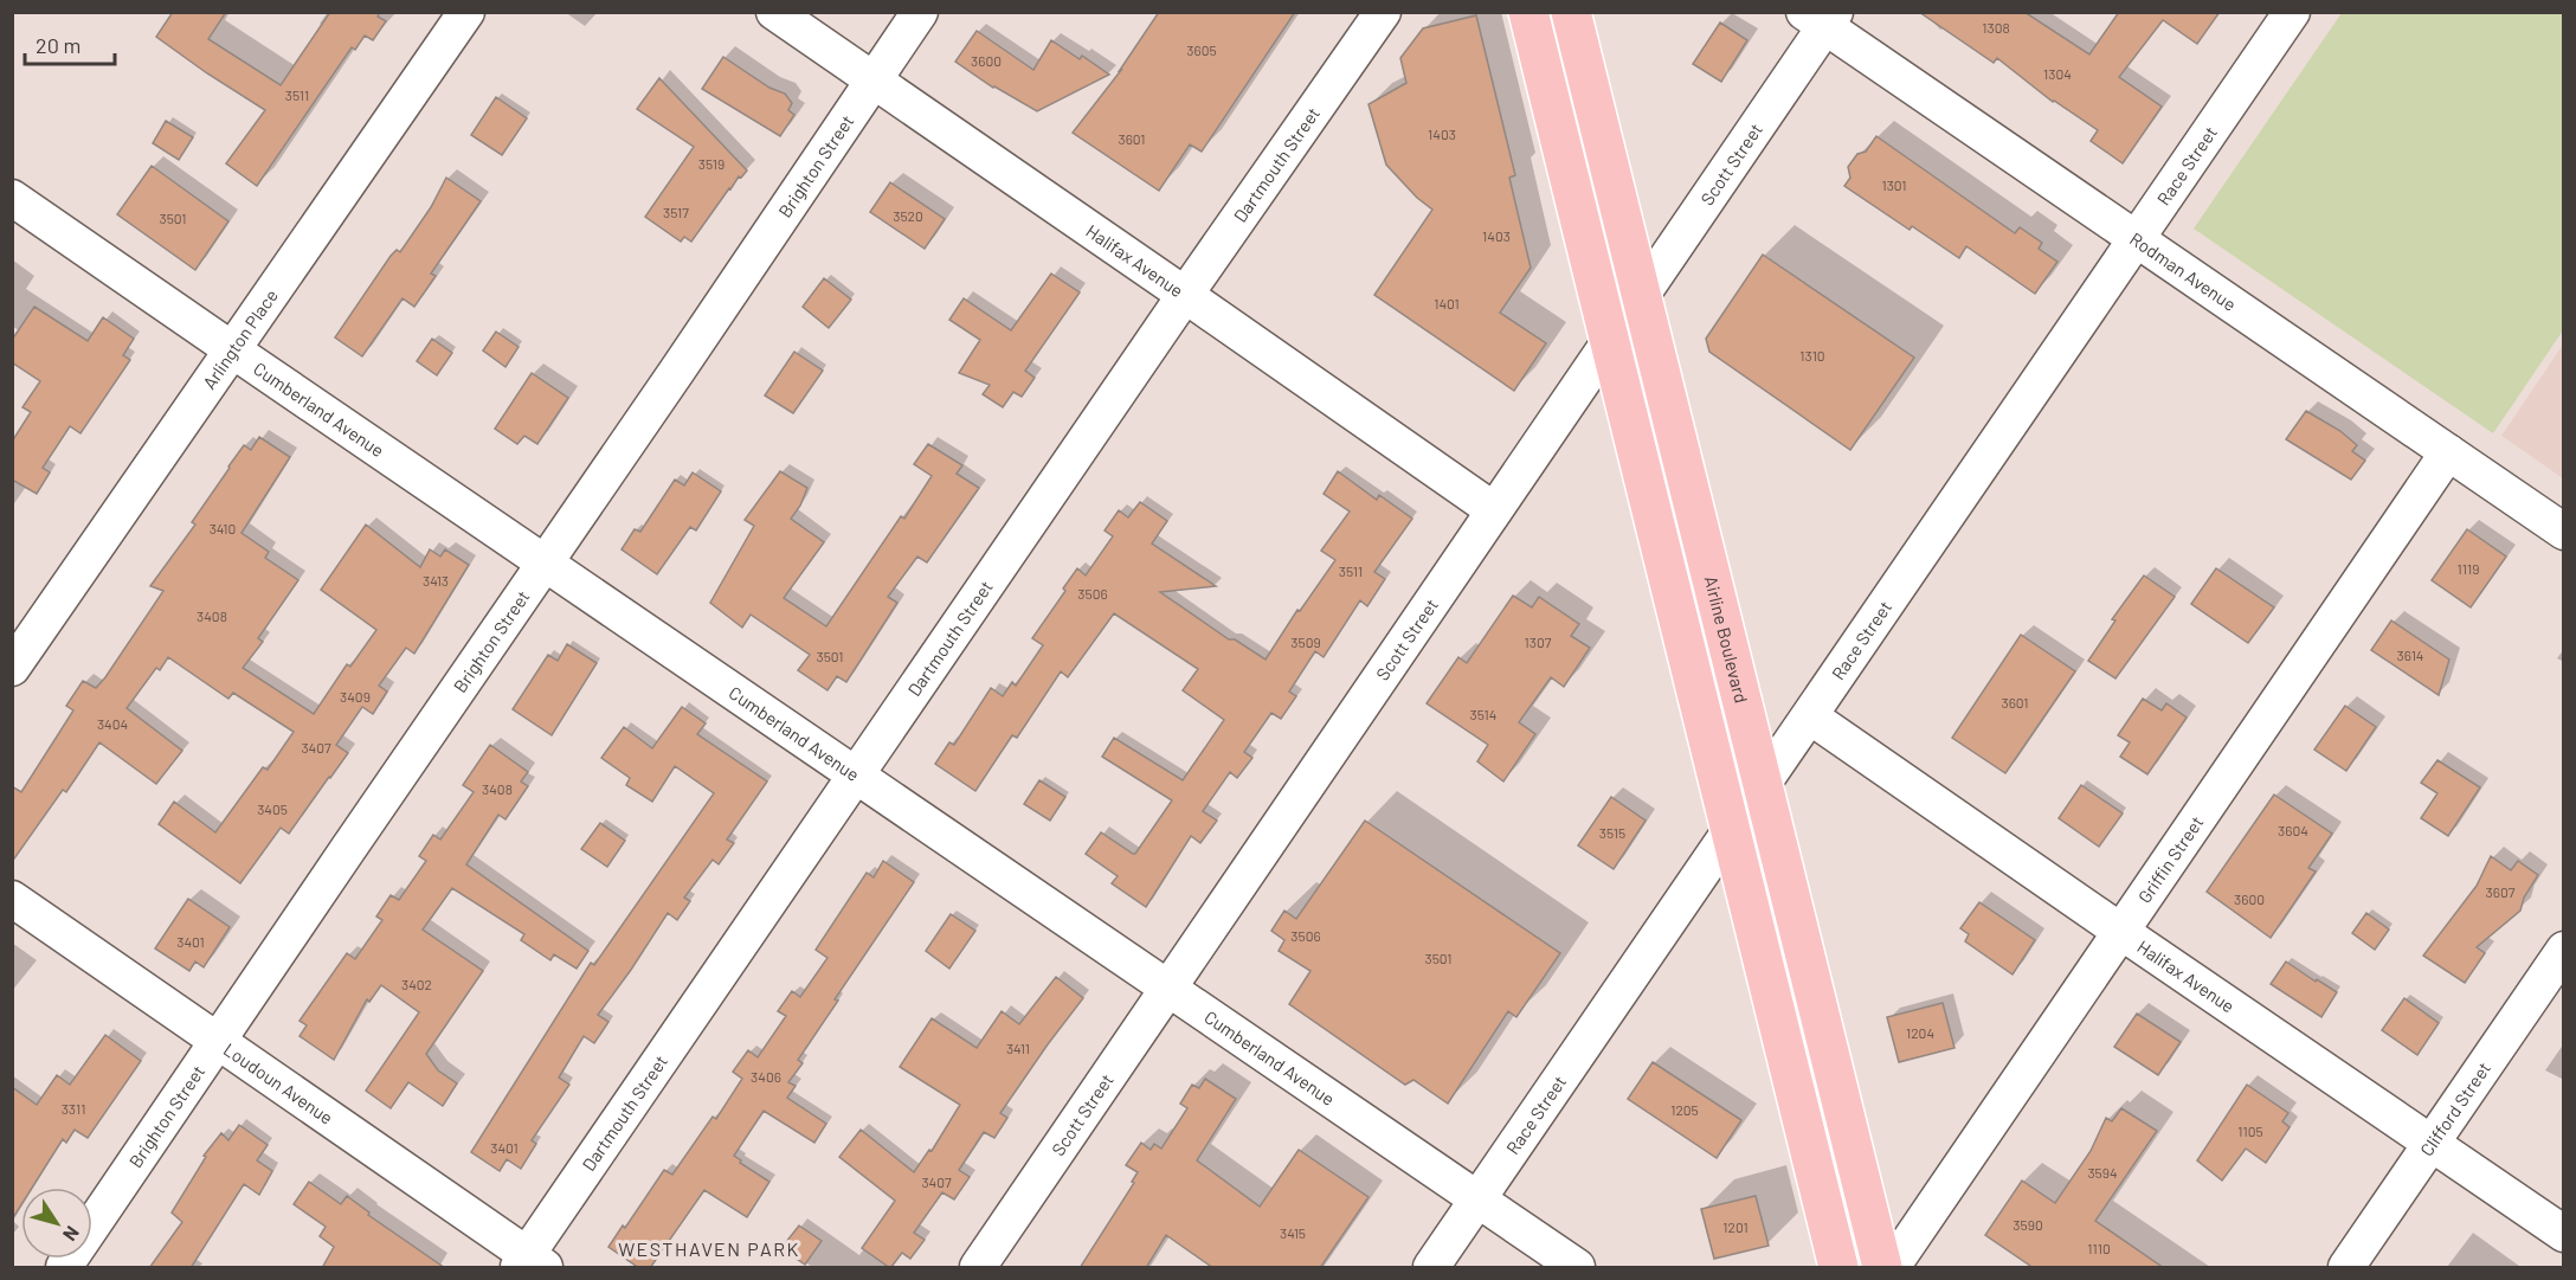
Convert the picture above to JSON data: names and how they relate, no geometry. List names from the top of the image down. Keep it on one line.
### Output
{"streets":{"main road":["Airline Boulevard"],"street":["Brighton Street","Dartmouth Street","Scott Street","Race Street","Halifax Avenue","Rodman Avenue","Arlington Place","Cumberland Avenue","Griffin Street","Loudoun Avenue","Clifford Street"]},"crossings":[["Brighton Street","Halifax Avenue"],["Brighton Street","Cumberland Avenue"],["Brighton Street","Loudoun Avenue"],["Dartmouth Street","Halifax Avenue"],["Dartmouth Street","Cumberland Avenue"],["Dartmouth Street","Loudoun Avenue"],["Scott Street","Halifax Avenue"],["Scott Street","Rodman Avenue"],["Scott Street","Cumberland Avenue"],["Scott Street","Airline Boulevard"],["Race Street","Halifax Avenue"],["Race Street","Rodman Avenue"],["Race Street","Cumberland Avenue"],["Race Street","Airline Boulevard"],["Halifax Avenue","Griffin Street"],["Halifax Avenue","Clifford Street"],["Rodman Avenue","Griffin Street"],["Arlington Place","Cumberland Avenue"]],"districts":["WESTHAVEN PARK"],"house_numbers":["1308","3605","3600","1304","3511","1403","3601","3519","1301","3517","3520","3501","1403","1401","1310","3410","1119","3511","3413","3506","3408","3509","1307","3614","3501","3409","3601","3514","3404","3407","3408","3405","3604","3515","3607","3600","3506","3401","3501","3402","1204","3411","3406","3311","1205","1105","3401","3594","3407","3590","1201","3415","1110"],"scale_bar":"20 m","north":"bottom right"}
